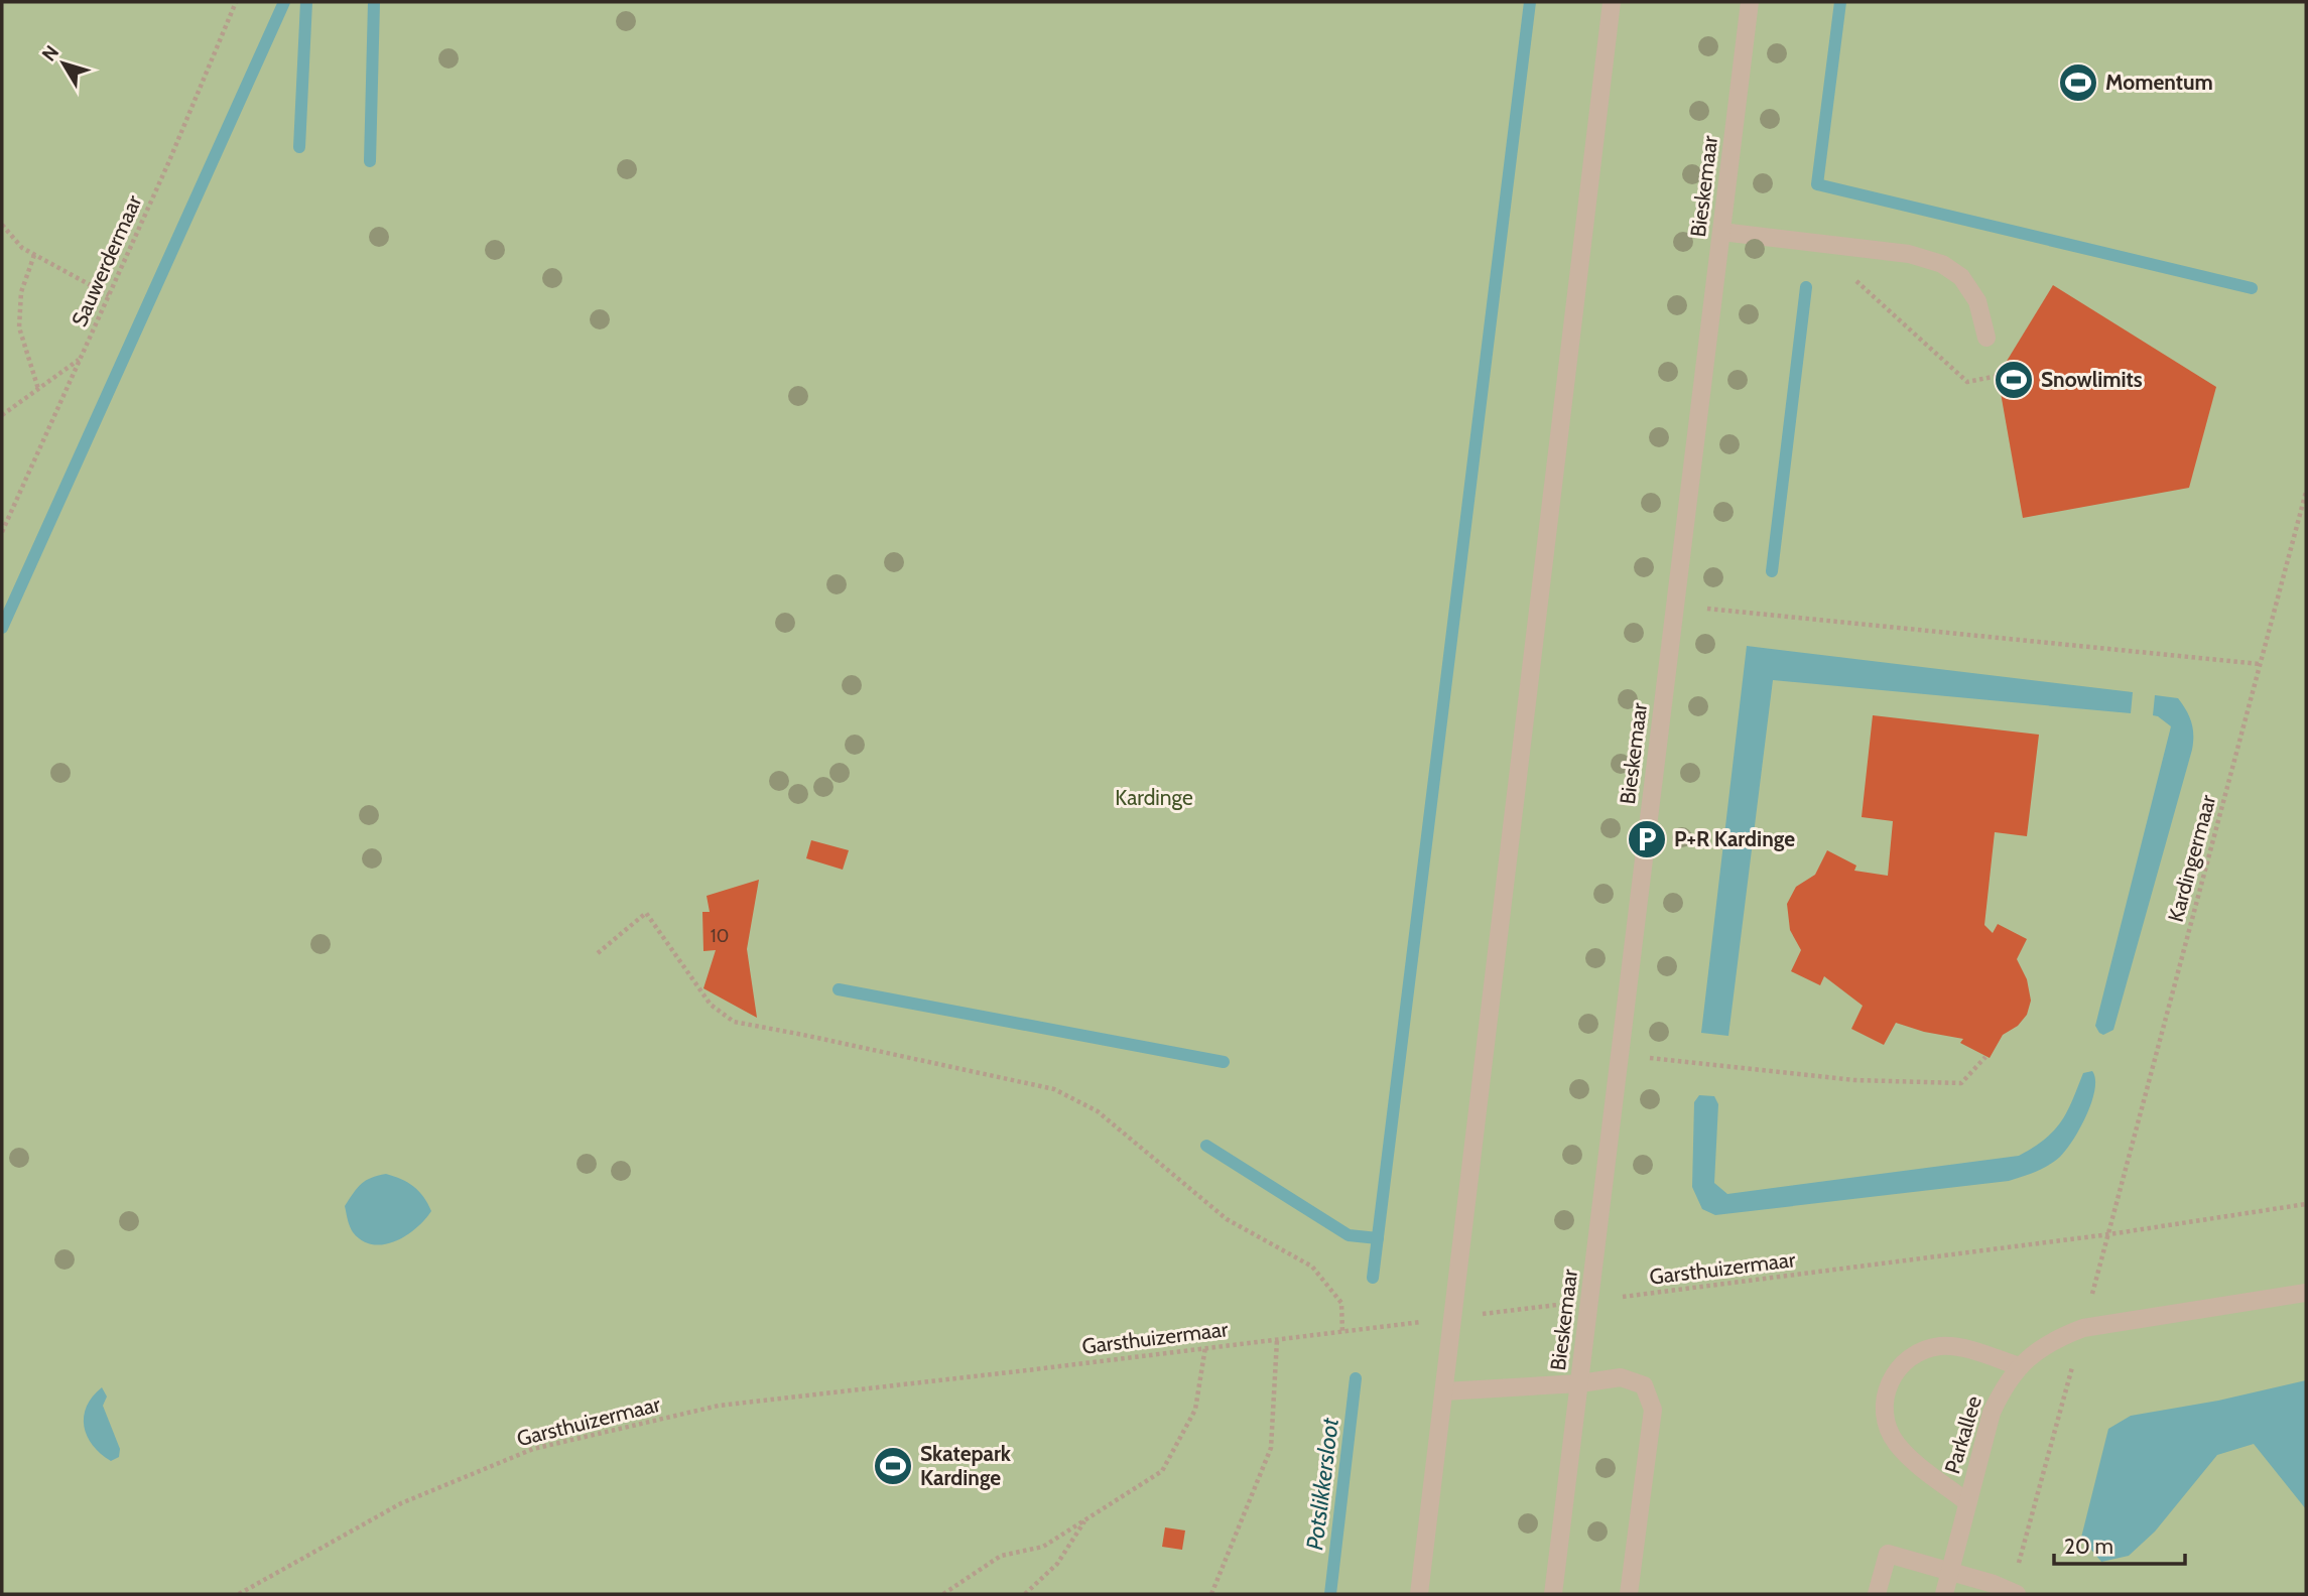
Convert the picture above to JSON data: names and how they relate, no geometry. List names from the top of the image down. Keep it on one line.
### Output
{"streets":{"lane":["Bieskemaar","Parkallee"],"path":["Sauwerdermaar","Kardingermaar","Garsthuizermaar"]},"crossings":[["Bieskemaar","Garsthuizermaar"],["Kardingermaar","Garsthuizermaar"],["Kardingermaar","Parkallee"]],"water":["Potslikkersloot"],"parks":["Kardinge"],"places":{"sports":["Momentum","Snowlimits","Skatepark Kardinge"],"parking":["P+R Kardinge"]},"house_numbers":["10"],"scale_bar":"20 m","north":"top left"}
